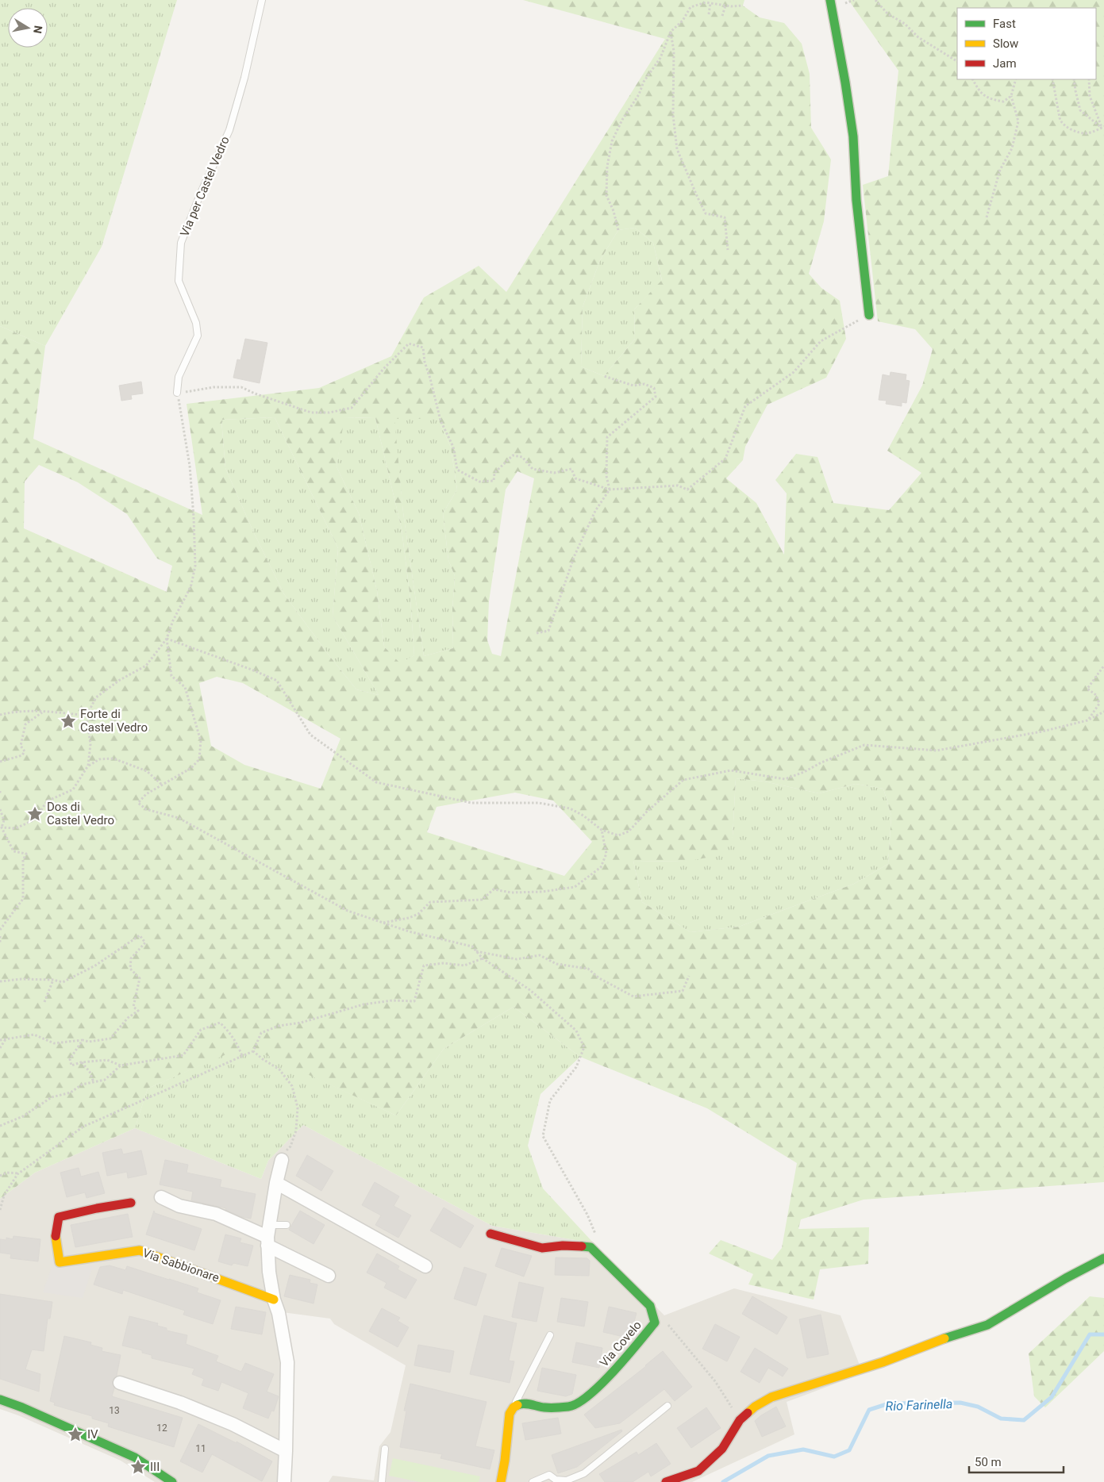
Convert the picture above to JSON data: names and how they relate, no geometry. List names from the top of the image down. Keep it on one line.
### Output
{"streets":{"street":["Via Sabbionare","Via Covelo"],"lane":["Via per Castel Vedro"]},"water":["Rio Farinella"],"places":{"place":["Forte di Castel Vedro","Dos di Castel Vedro","IV","III"]},"house_numbers":["13","12","11"],"legend":["Fast","Slow","Jam"],"scale_bar":"50 m","north":"right"}
